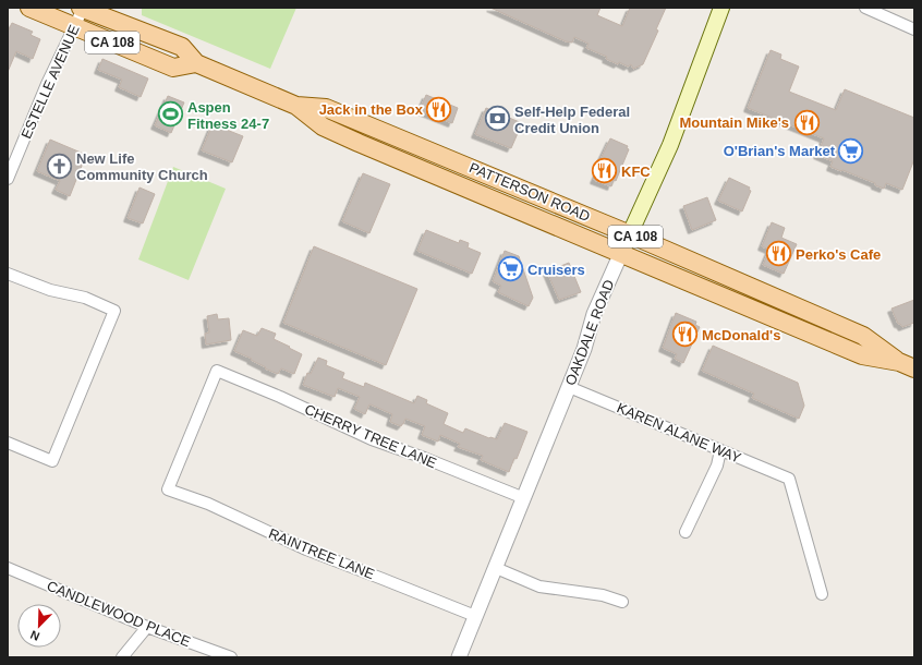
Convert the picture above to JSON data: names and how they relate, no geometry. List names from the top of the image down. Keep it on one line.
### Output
{"streets":{"main road":["CA 108","PATTERSON ROAD","OAKDALE ROAD"],"street":["ESTELLE AVENUE","KAREN ALANE WAY","CHERRY TREE LANE","RAINTREE LANE","CANDLEWOOD PLACE"]},"crossings":[["CA 108","ESTELLE AVENUE"],["CA 108","PATTERSON ROAD"],["ESTELLE AVENUE","PATTERSON ROAD"],["PATTERSON ROAD","OAKDALE ROAD"],["OAKDALE ROAD","KAREN ALANE WAY"],["OAKDALE ROAD","CHERRY TREE LANE"],["OAKDALE ROAD","RAINTREE LANE"],["CHERRY TREE LANE","RAINTREE LANE"]],"places":{"restaurant":["Jack in the Box","Mountain Mike's","KFC","Perko's Cafe","McDonald's"],"sports":["Aspen Fitness 24-7"],"bank":["Self-Help Federal Credit Union"],"supermarket":["O'Brian's Market","Cruisers"],"church":["New Life Community Church"]},"north":"bottom left"}
